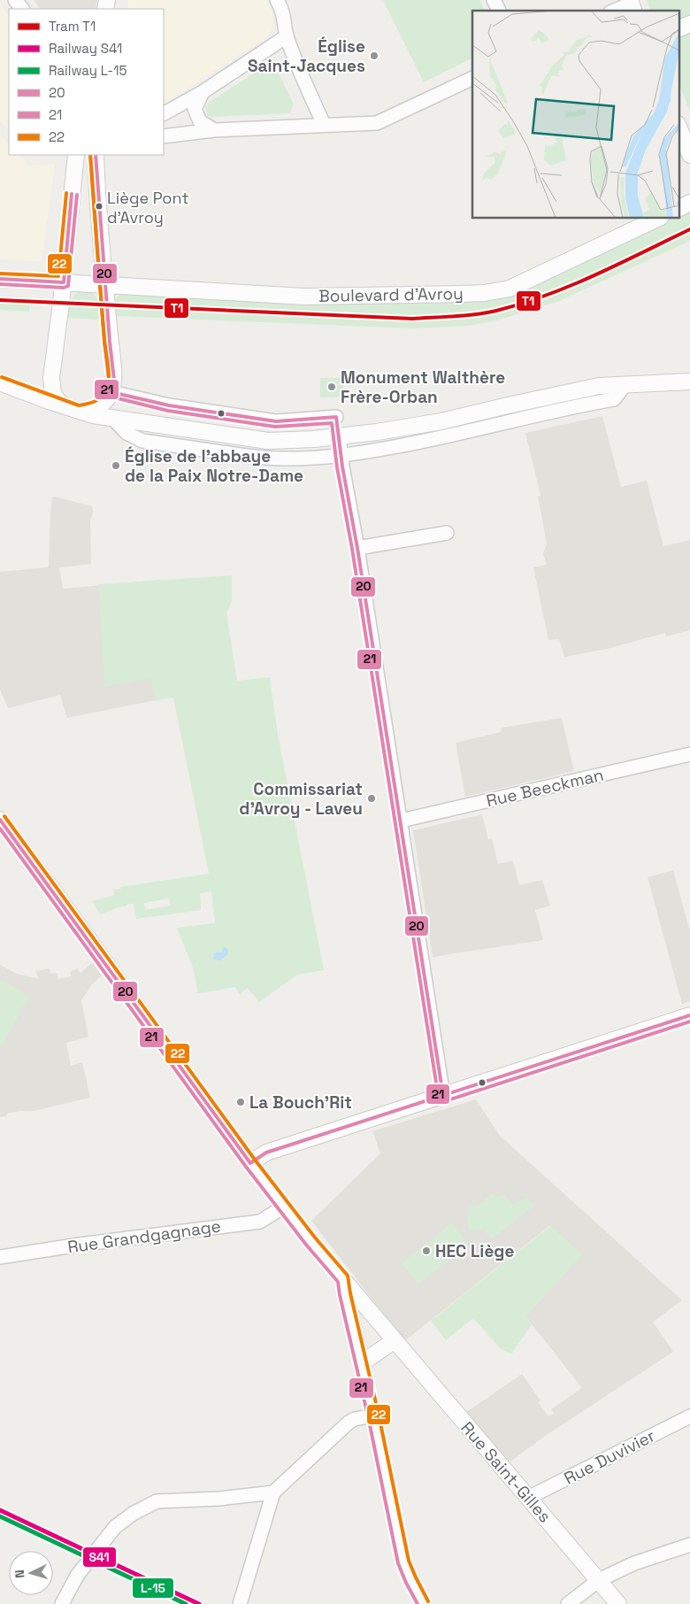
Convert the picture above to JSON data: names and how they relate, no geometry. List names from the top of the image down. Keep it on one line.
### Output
{"streets":{"street":["Boulevard d'Avroy","Rue Beeckman","Rue Grandgagnage","Rue Duvivier","Rue Saint-Gilles"]},"crossings":[["Rue Grandgagnage","Rue Saint-Gilles"],["Rue Duvivier","Rue Saint-Gilles"]],"places":["Église Saint-Jacques","Liège Pont d'Avroy","Monument Walthère Frère-Orban","Église de l'abbaye de la Paix Notre-Dame","Commissariat d'Avroy - Laveu","La Bouch'Rit","HEC Liège"],"lines":["transit line 20","transit line 21","transit line 22","tram line T1","rail line S41","rail line L-15"],"legend":["Tram T1","Railway S41","Railway L-15","20","21","22"],"north":"left"}
